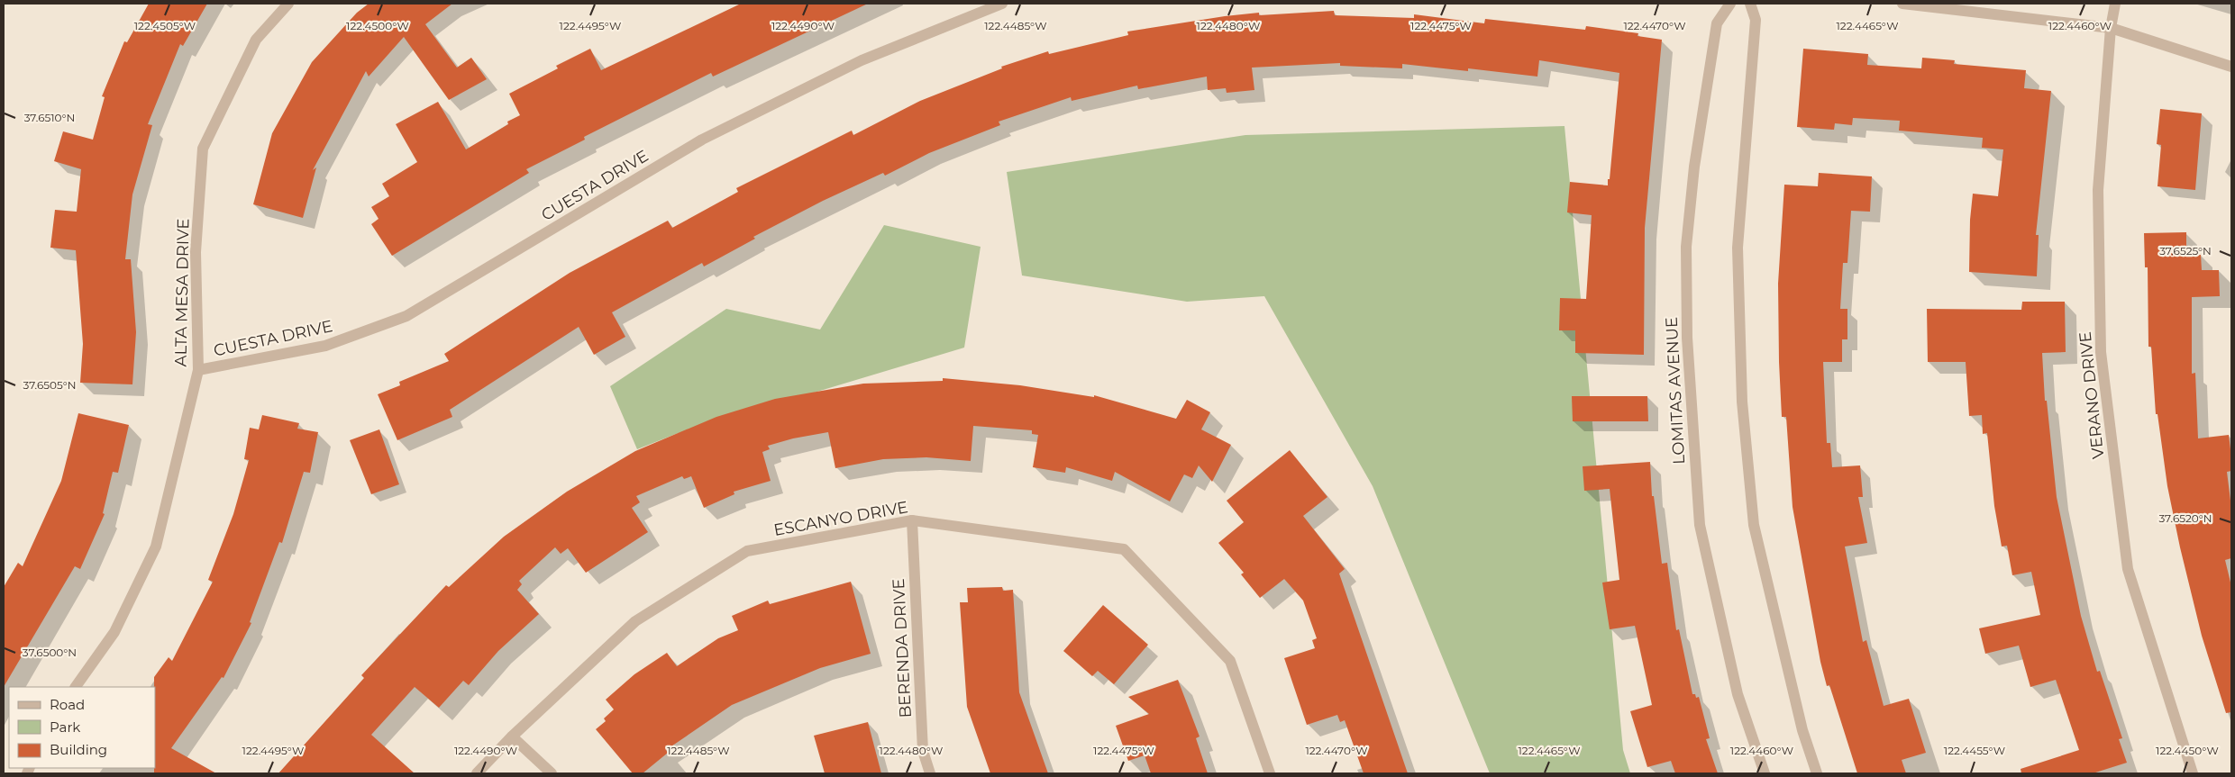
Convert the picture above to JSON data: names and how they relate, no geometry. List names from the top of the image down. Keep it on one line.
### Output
{"streets":{"street":["CUESTA DRIVE","ALTA MESA DRIVE","LOMITAS AVENUE","VERANO DRIVE","ESCANYO DRIVE","BERENDA DRIVE"]},"crossings":[["CUESTA DRIVE","ALTA MESA DRIVE"],["ESCANYO DRIVE","BERENDA DRIVE"]],"legend":["Road","Park","Building"],"coordinates":["122.4505°W","122.4500°W","122.4495°W","122.4490°W","122.4485°W","122.4480°W","122.4475°W","122.4470°W","122.4465°W","122.4460°W","37.6510°N","37.6525°N","37.6505°N","37.6520°N","37.6500°N","122.4455°W","122.4450°W"]}
